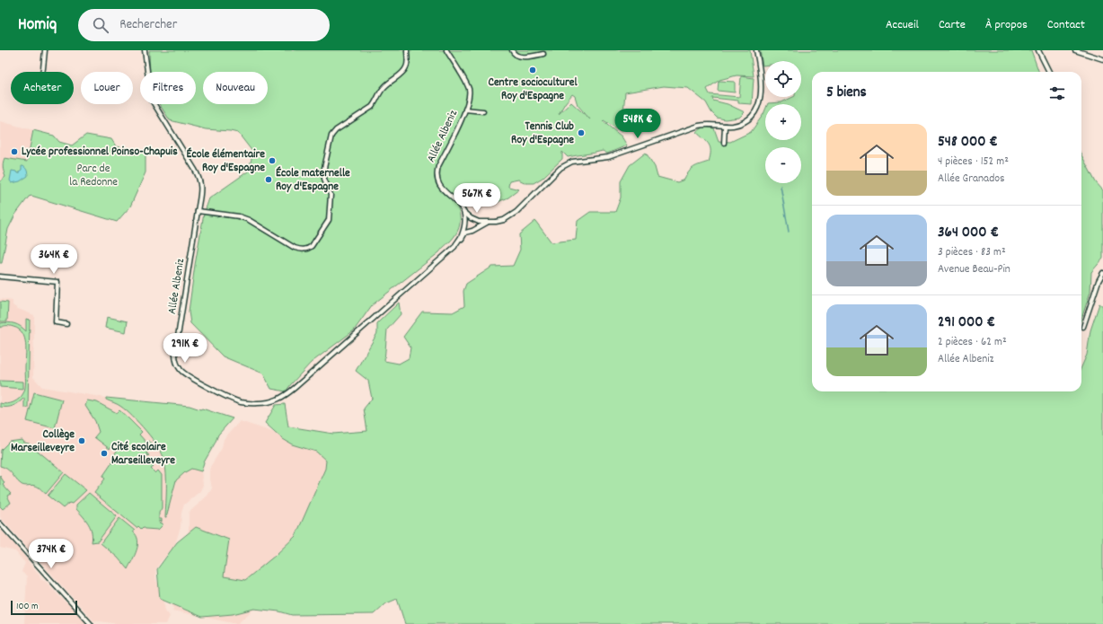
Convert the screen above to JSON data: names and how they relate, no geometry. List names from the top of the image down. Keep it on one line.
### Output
{"streets":{"street":["Allée Albeniz"]},"parks":["Parc de la Redonne"],"places":["Centre socioculturel Roy d'Espagne","Tennis Club Roy d'Espagne","Lycée professionnel Poinso-Chapuis","École élémentaire Roy d'Espagne","École maternelle Roy d'Espagne","Collège Marseilleveyre","Cité scolaire Marseilleveyre"],"scale_bar":"100 m","page":{"header":"Homiq","search":"Rechercher","nav":["Accueil","Carte","À propos","Contact"],"map_buttons":["+","−"],"chip":["Acheter","Louer","Filtres","Nouveau"],"heading":"5 biens","price":["548K €","567K €","364K €","291K €","374K €"],"list":[{"name":"548 000 €","note":"4 pièces · 152 m² · Allée Granados"},{"name":"364 000 €","note":"3 pièces · 83 m² · Avenue Beau-Pin"},{"name":"291 000 €","note":"2 pièces · 62 m² · Allée Albeniz"}],"scale":"100 m"}}
